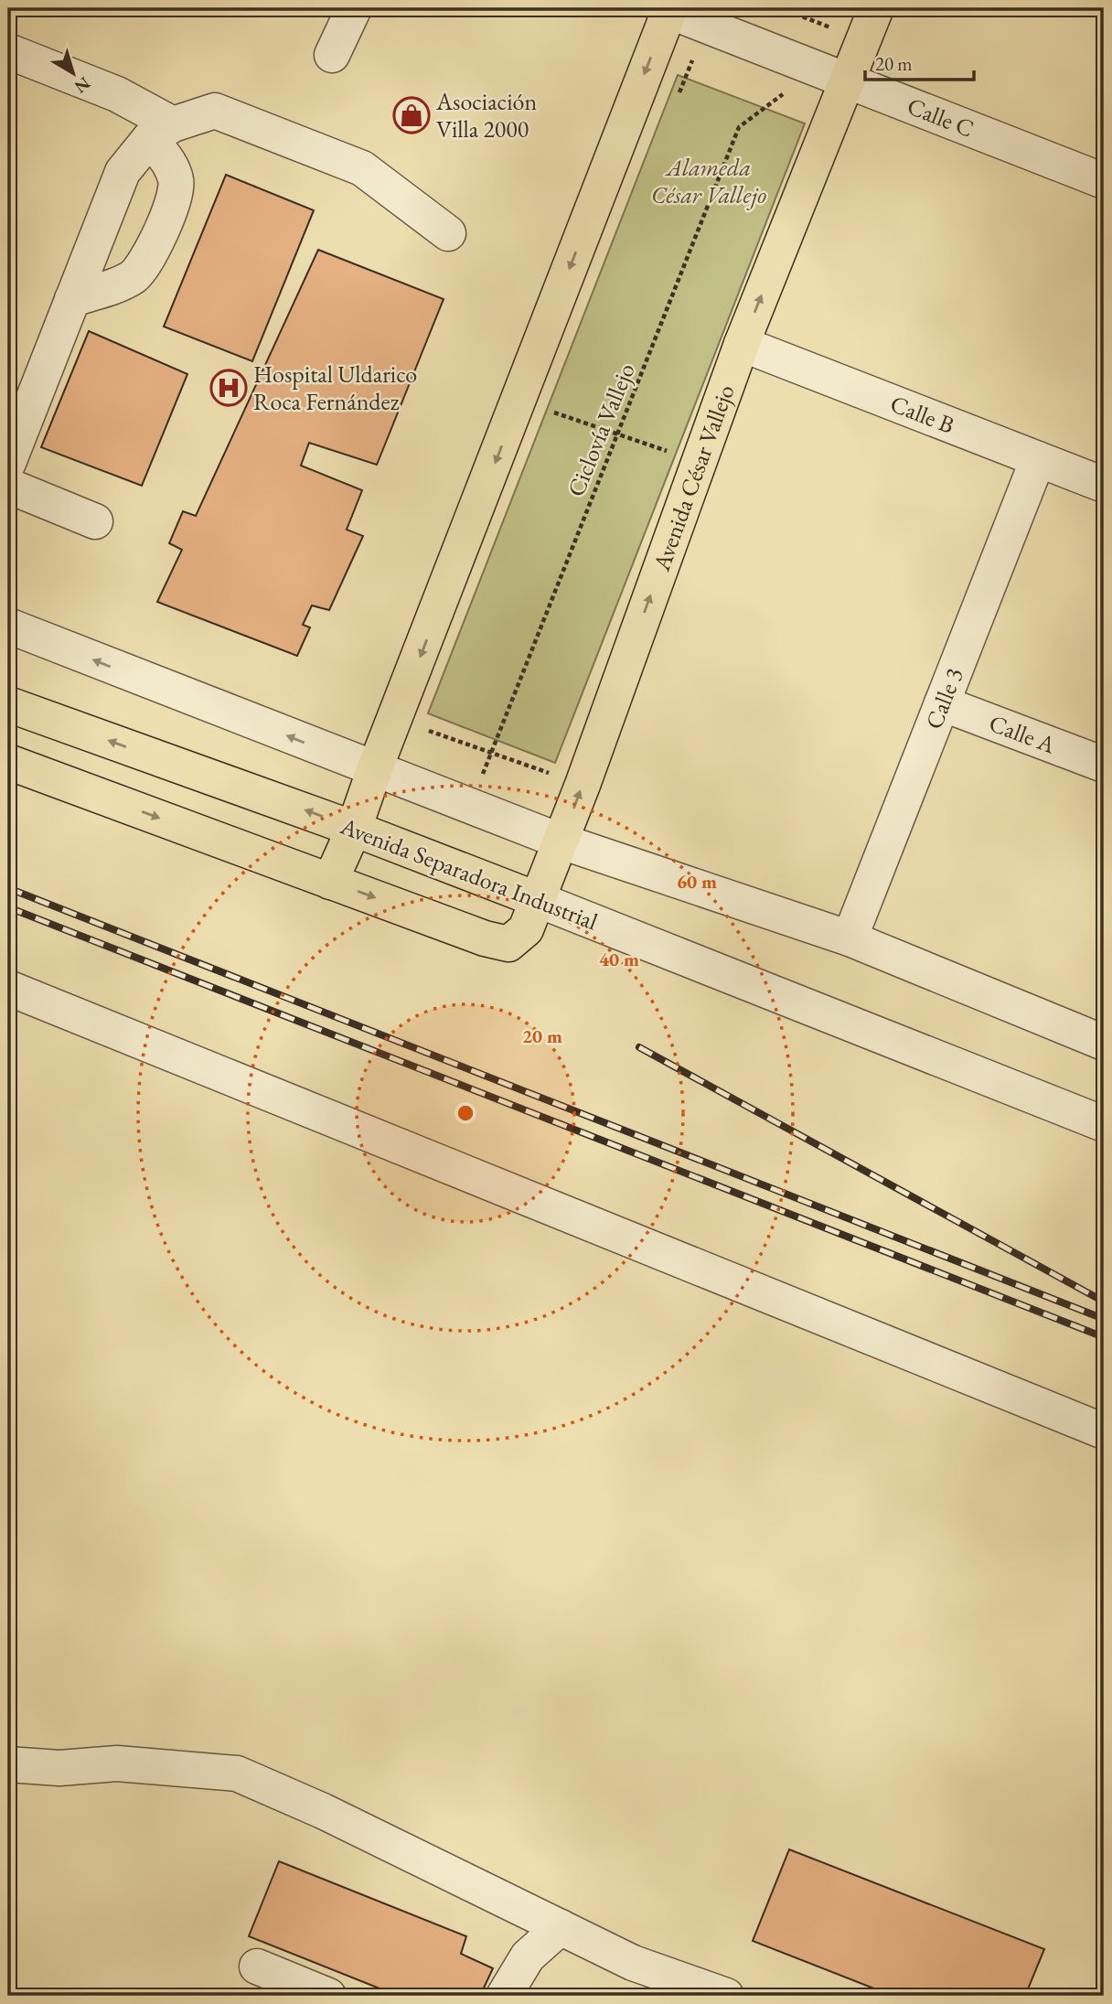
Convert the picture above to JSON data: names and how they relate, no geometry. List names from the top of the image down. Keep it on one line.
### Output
{"streets":{"main road":["Avenida César Vallejo","Avenida Separadora Industrial"],"street":["Calle C","Calle B","Calle 3","Calle A"],"path":["Ciclovía Vallejo"]},"crossings":[["Calle C","Ciclovía Vallejo"],["Calle C","Avenida César Vallejo"],["Calle B","Avenida César Vallejo"],["Calle B","Calle 3"],["Ciclovía Vallejo","Avenida César Vallejo"],["Avenida César Vallejo","Avenida Separadora Industrial"],["Calle 3","Calle A"]],"parks":["Alameda César Vallejo"],"places":{"shop":["Asociación Villa 2000"],"hospital":["Hospital Uldarico Roca Fernández"]},"scale_bar":"20 m","north":"bottom right","rings":["60 m","40 m","20 m"]}
